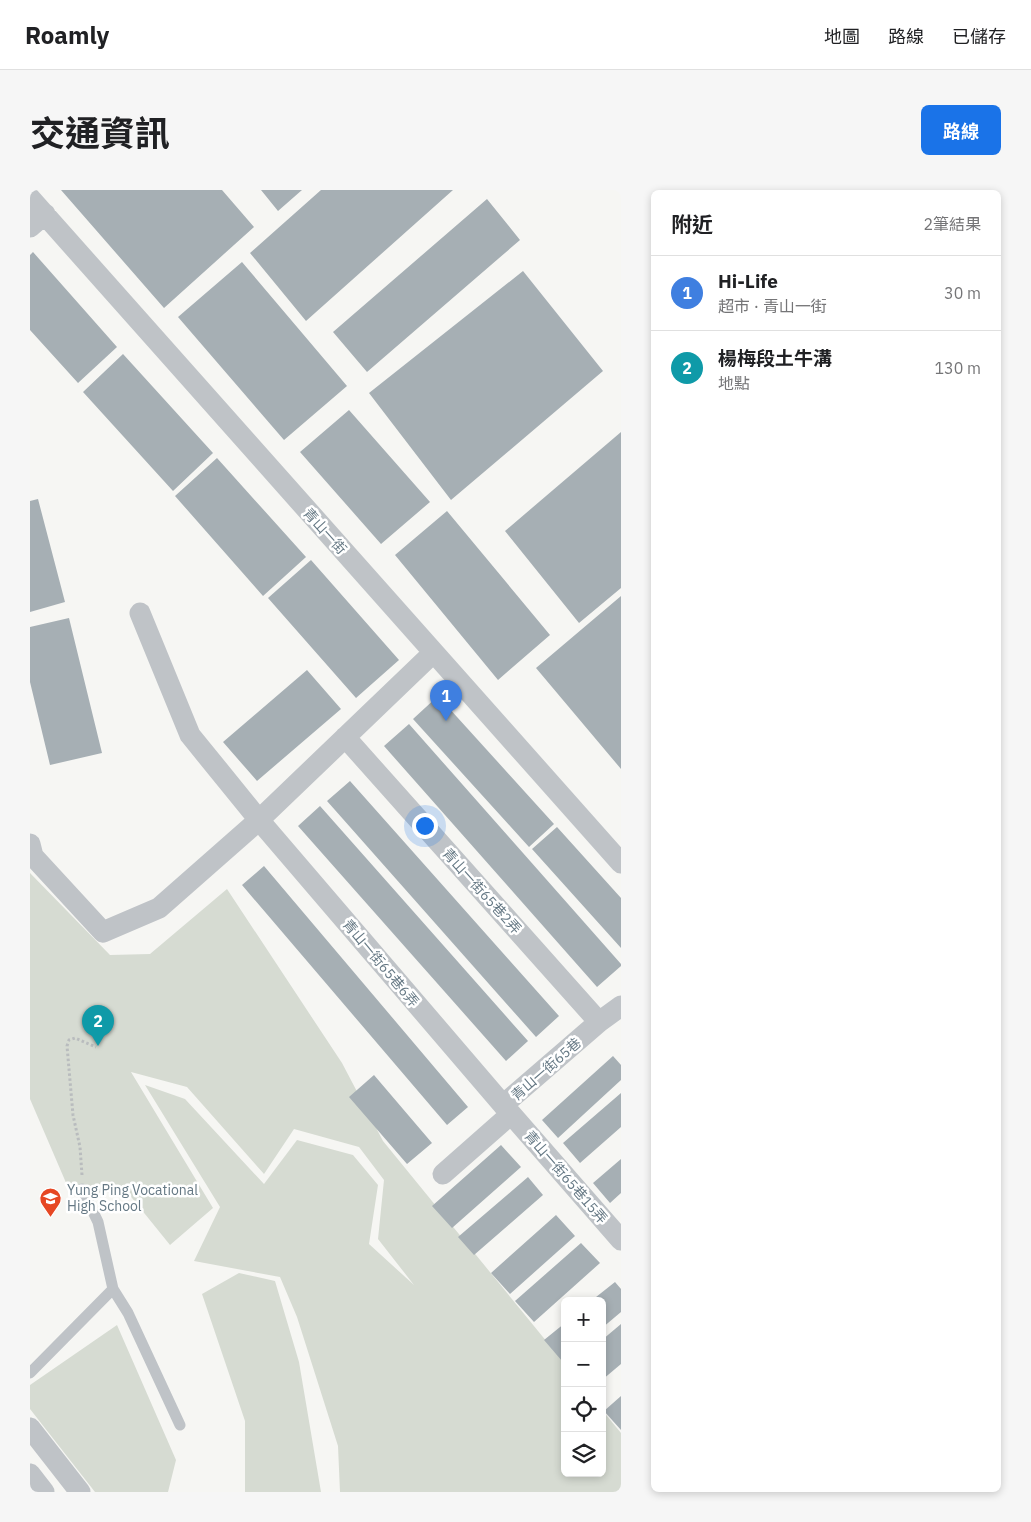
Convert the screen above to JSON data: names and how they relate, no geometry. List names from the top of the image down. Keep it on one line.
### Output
{"streets":{"street":["青山一街","青山一街65巷2弄","青山一街65巷6弄","青山一街65巷","青山一街65巷15弄"]},"crossings":[["青山一街65巷2弄","青山一街65巷"],["青山一街65巷6弄","青山一街65巷"],["青山一街65巷6弄","青山一街65巷15弄"],["青山一街65巷","青山一街65巷15弄"]],"places":{"school or university":["Yung Ping Vocational High School"]},"page":{"header":"Roamly","nav":["地圖","路線","已儲存"],"title":"交通資訊","buttons":"路線","heading":["附近","2筆結果"],"list":[{"mark":"1","name":"Hi-Life","note":"超市 · 青山一街","value":"30 m"},{"mark":"2","name":"楊梅段土牛溝","note":"地點","value":"130 m"}],"pins":["1","2"],"map_buttons":["+","−"]}}
